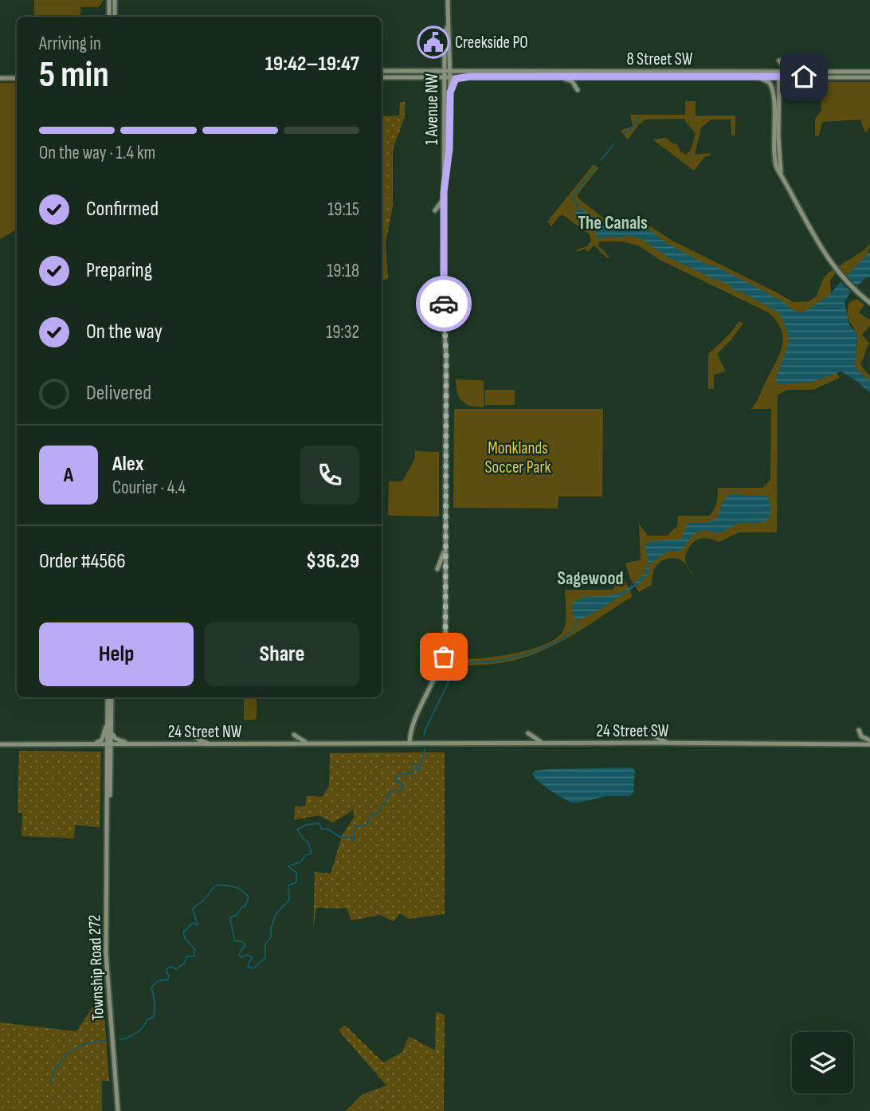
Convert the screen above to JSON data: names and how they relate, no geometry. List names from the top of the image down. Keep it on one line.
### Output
{"streets":{"street":["8 Street SW","1 Avenue NW","24 Street SW","24 Street NW","Township Road 272"]},"crossings":[["8 Street SW","1 Avenue NW"],["1 Avenue NW","24 Street SW"],["1 Avenue NW","24 Street NW"],["24 Street SW","24 Street NW"],["24 Street NW","Township Road 272"]],"districts":["The Canals","Sagewood"],"parks":["Monklands Soccer Park"],"places":{"public building":["Creekside PO"]},"page":{"heading":["5 min","Arriving in","19:42–19:47"],"panel":["Alex","Courier · 4.4","Order #4566","$36.29"],"bar":"On the way · 1.4 km","list":[["Confirmed","19:15"],["Preparing","19:18"],["On the way","19:32"],"Delivered"],"round":"A","buttons":["Help","Share"]}}
